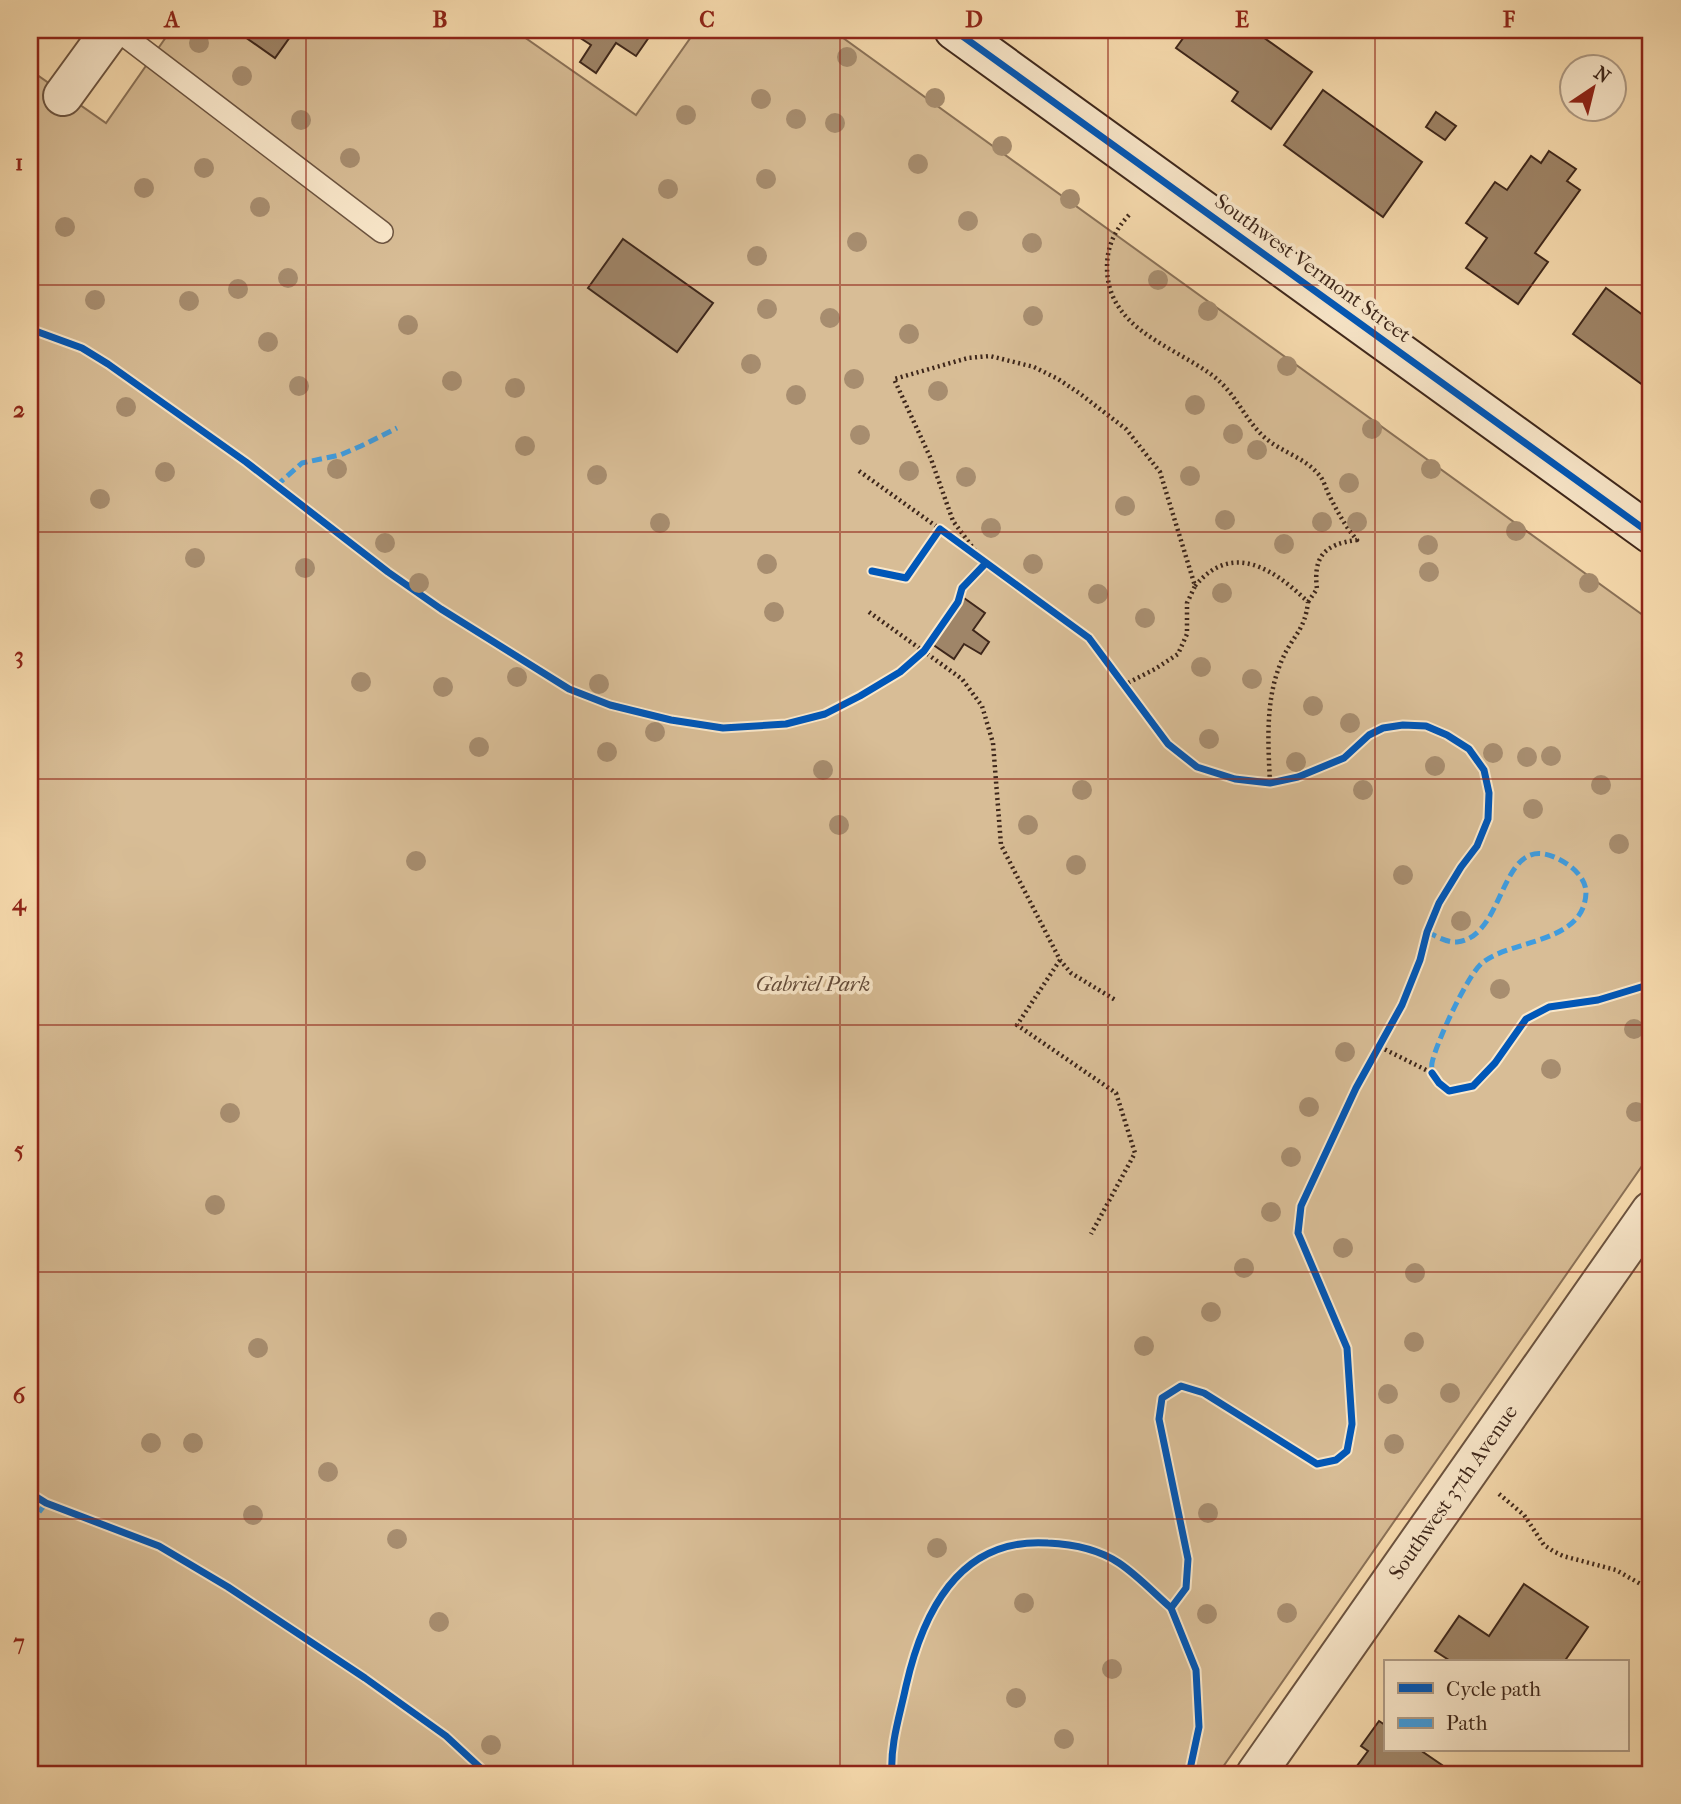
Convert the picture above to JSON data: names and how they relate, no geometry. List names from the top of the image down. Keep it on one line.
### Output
{"streets":{"main road":["Southwest Vermont Street","Southwest 37th Avenue"]},"parks":["Gabriel Park"],"legend":["Cycle path","Path"],"north":"top right","grid":{"columns":["A","B","C","D","E","F"],"rows":["1","2","3","4","5","6","7"]}}
